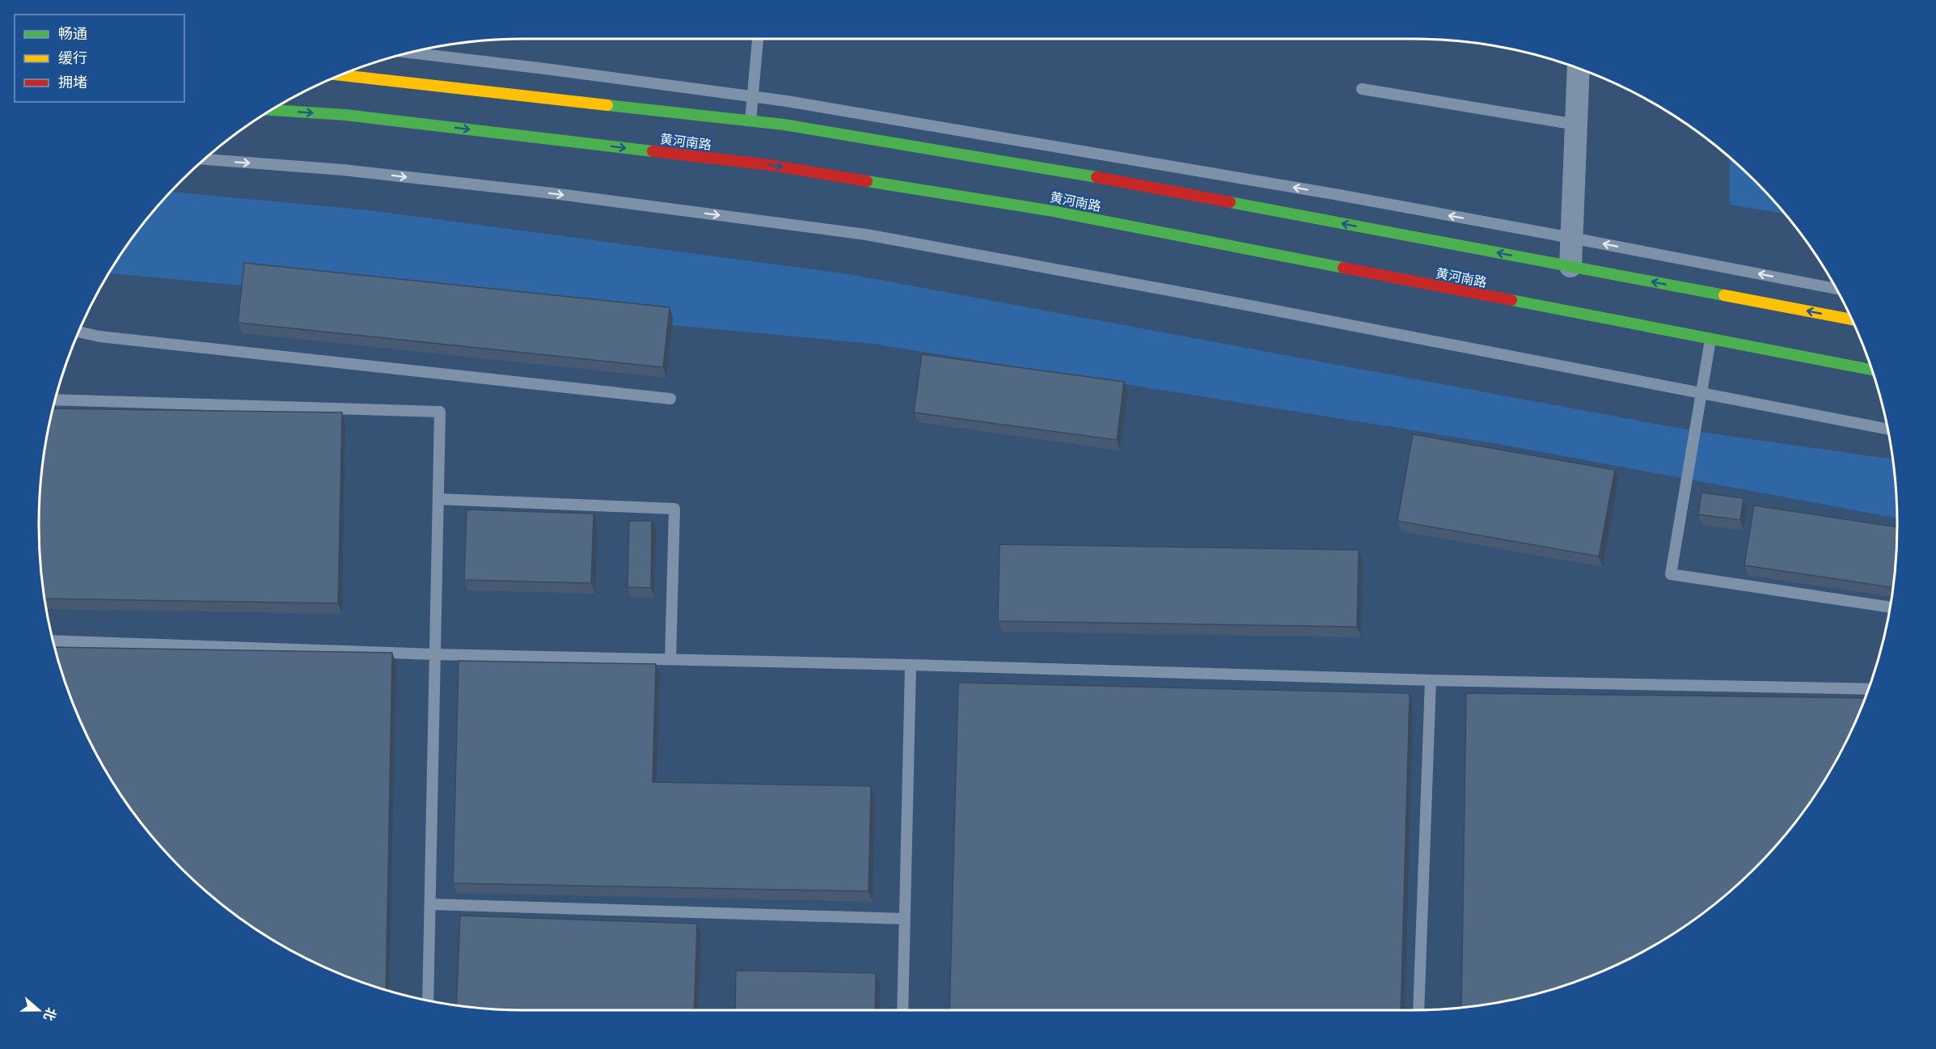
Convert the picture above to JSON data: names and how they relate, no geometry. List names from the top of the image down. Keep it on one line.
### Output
{"streets":{"main road":["黄河南路"]},"legend":["畅通","缓行","拥堵"],"north":"right"}
